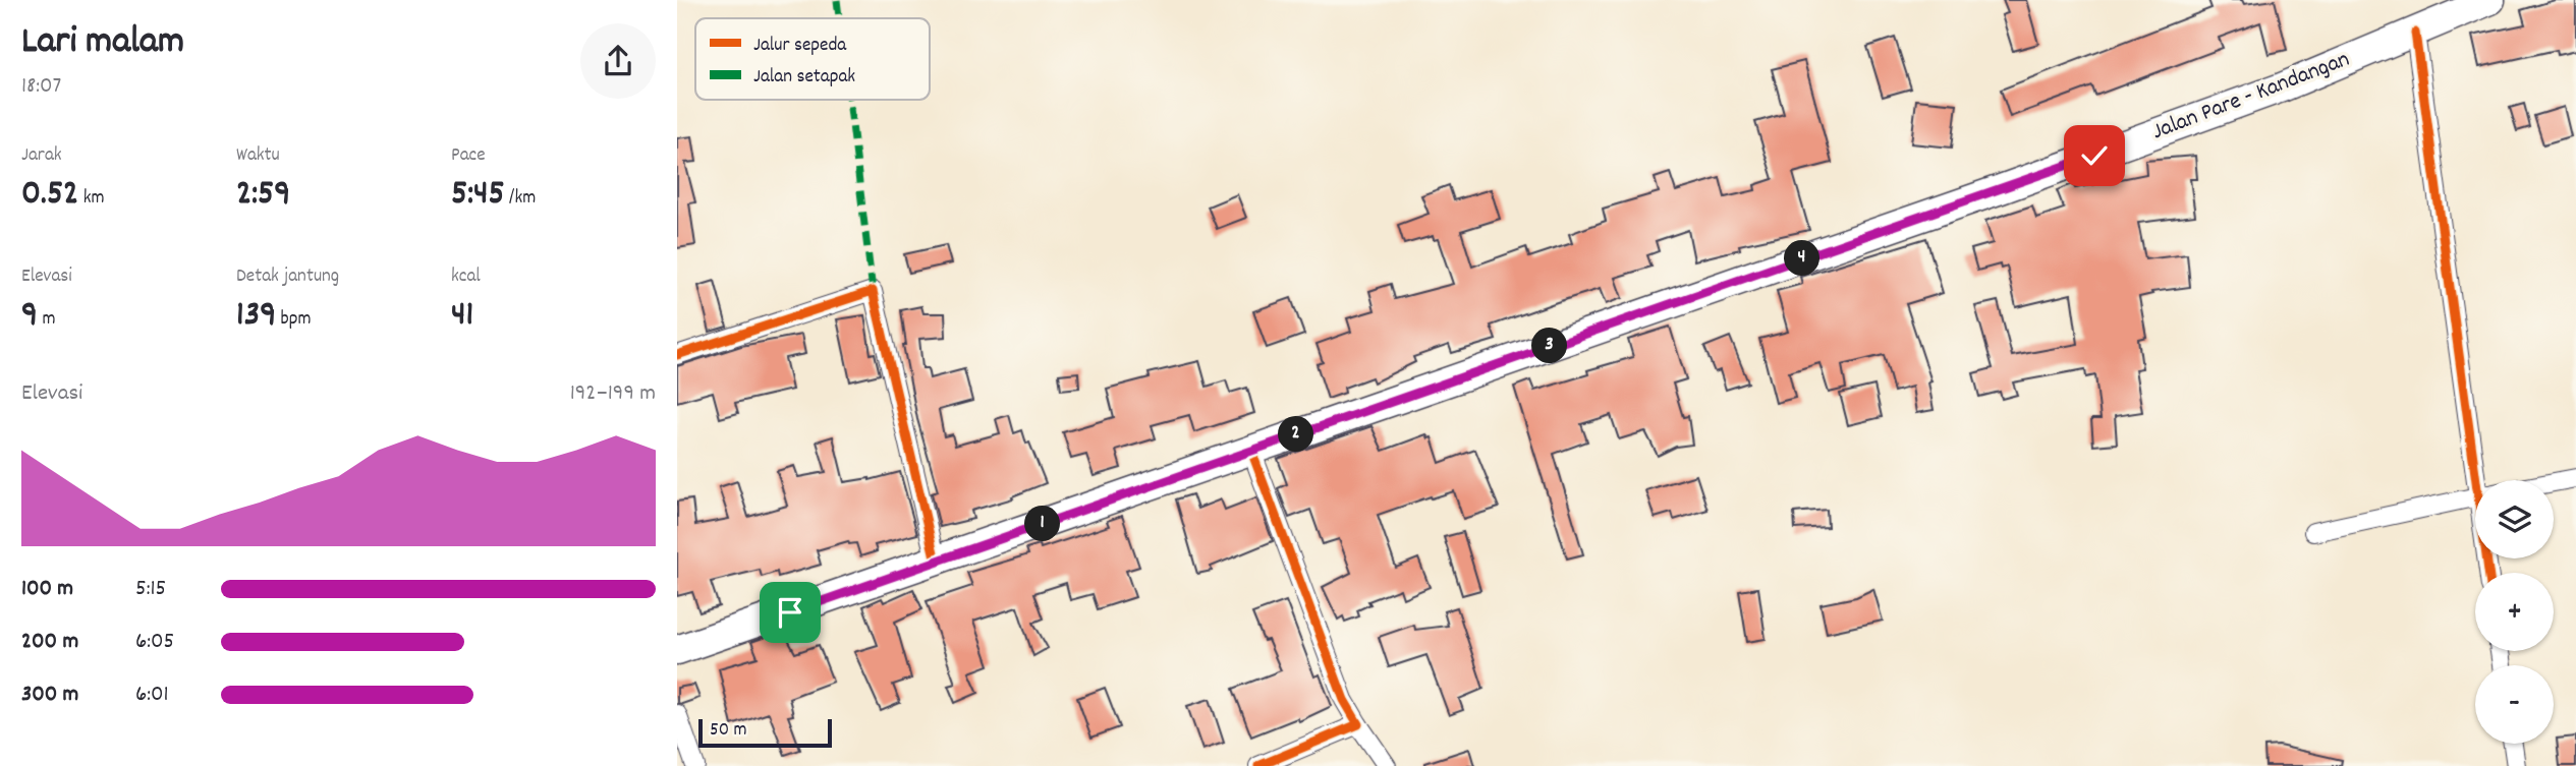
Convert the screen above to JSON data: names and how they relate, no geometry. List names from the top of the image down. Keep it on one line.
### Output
{"streets":{"main road":["Jalan Pare - Kandangan"]},"legend":["Jalur sepeda","Jalan setapak"],"scale_bar":"50 m","page":{"heading":["Lari malam","18:07"],"stats":[["Jarak","0.52 km"],["Waktu","2:59"],["Pace","5:45 /km"],["Elevasi","9 m"],["Detak jantung","139 bpm"],["kcal","41"]],"pins":["4","3","2","1"],"chart":["Elevasi","192–199 m"],"map_buttons":["+","−"],"list":[{"name":"100 m","note":"5:15"},{"name":"200 m","note":"6:05"},{"name":"300 m","note":"6:01"}],"scale":"50 m"}}
